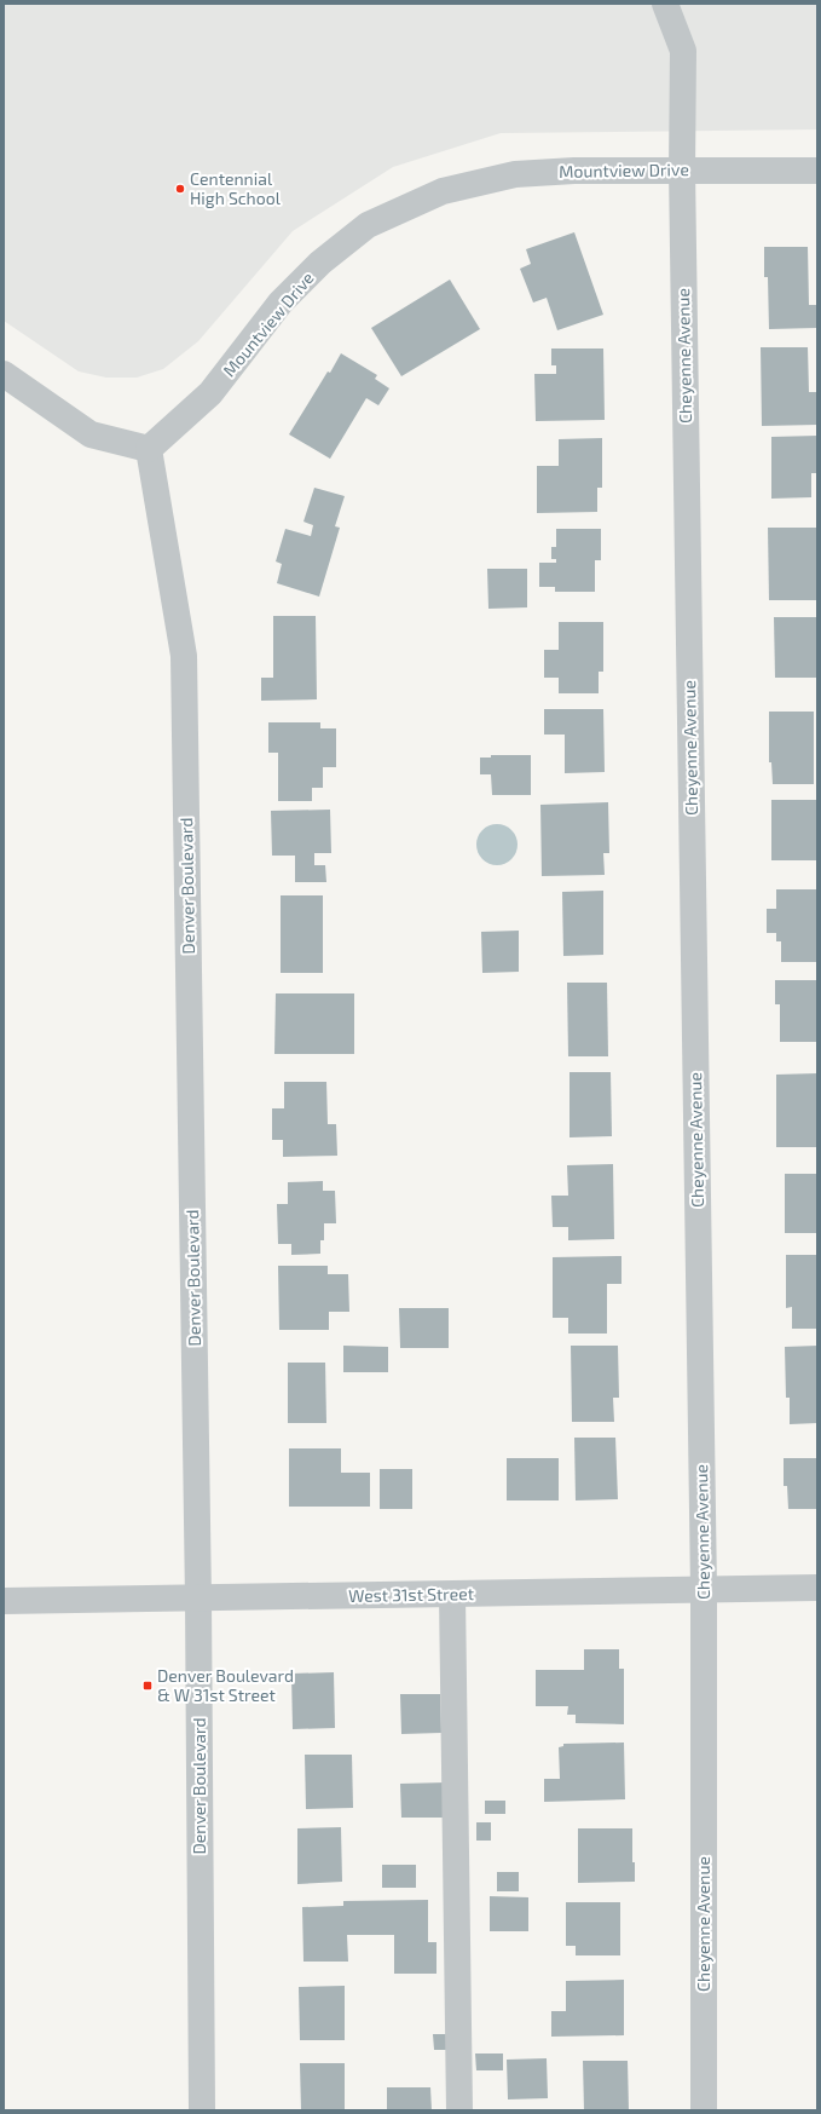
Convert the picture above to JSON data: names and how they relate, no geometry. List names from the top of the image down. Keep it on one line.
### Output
{"streets":{"street":["Mountview Drive","Cheyenne Avenue","Denver Boulevard","West 31st Street"]},"crossings":[["Mountview Drive","Cheyenne Avenue"],["Mountview Drive","Denver Boulevard"],["Cheyenne Avenue","West 31st Street"],["Denver Boulevard","West 31st Street"]],"places":{"other":["Centennial High School"],"transit":["Denver Boulevard & W 31st Street"]}}
